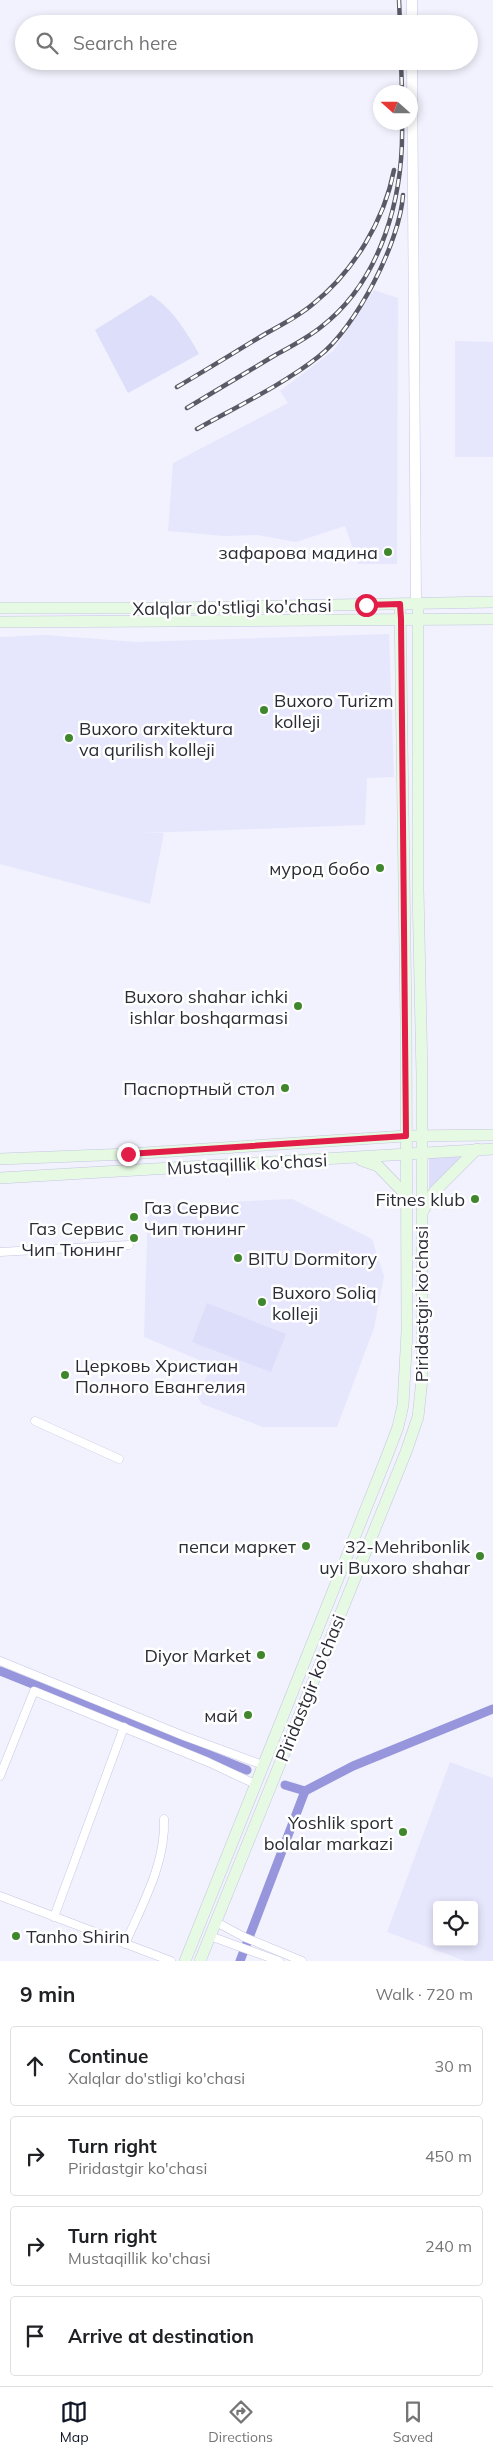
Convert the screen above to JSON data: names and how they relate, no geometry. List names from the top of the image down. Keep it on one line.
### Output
{"streets":{"main road":["Xalqlar do'stligi ko'chasi","Mustaqillik ko'chasi","Piridastgir ko'chasi"]},"crossings":[["Xalqlar do'stligi ko'chasi","Piridastgir ko'chasi"],["Mustaqillik ko'chasi","Piridastgir ko'chasi"]],"places":["зафарова мадина","Buxoro Turizm kolleji","Buxoro arxitektura va qurilish kolleji","мурод бобо","Buxoro shahar ichki ishlar boshqarmasi","Паспортный стол","Fitnes klub","Газ Сервис Чип тюнинг","Газ Сервис Чип Тюнинг","BITU Dormitory","Buxoro Soliq kolleji","Церковь Христиан Полного Евангелия","пепси маркет","32-Mehribonlik uyi Buxoro shahar","Diyor Market","май","Yoshlik sport bolalar markazi","Tanho Shirin"],"north":"left","page":{"search":"Search here","heading":["9 min","Walk · 720 m"],"list":[["Continue","Xalqlar do'stligi ko'chasi","30 m"],["Turn right","Piridastgir ko'chasi","450 m"],["Turn right","Mustaqillik ko'chasi","240 m"],"Arrive at destination"],"nav":["Map","Directions","Saved"]}}
